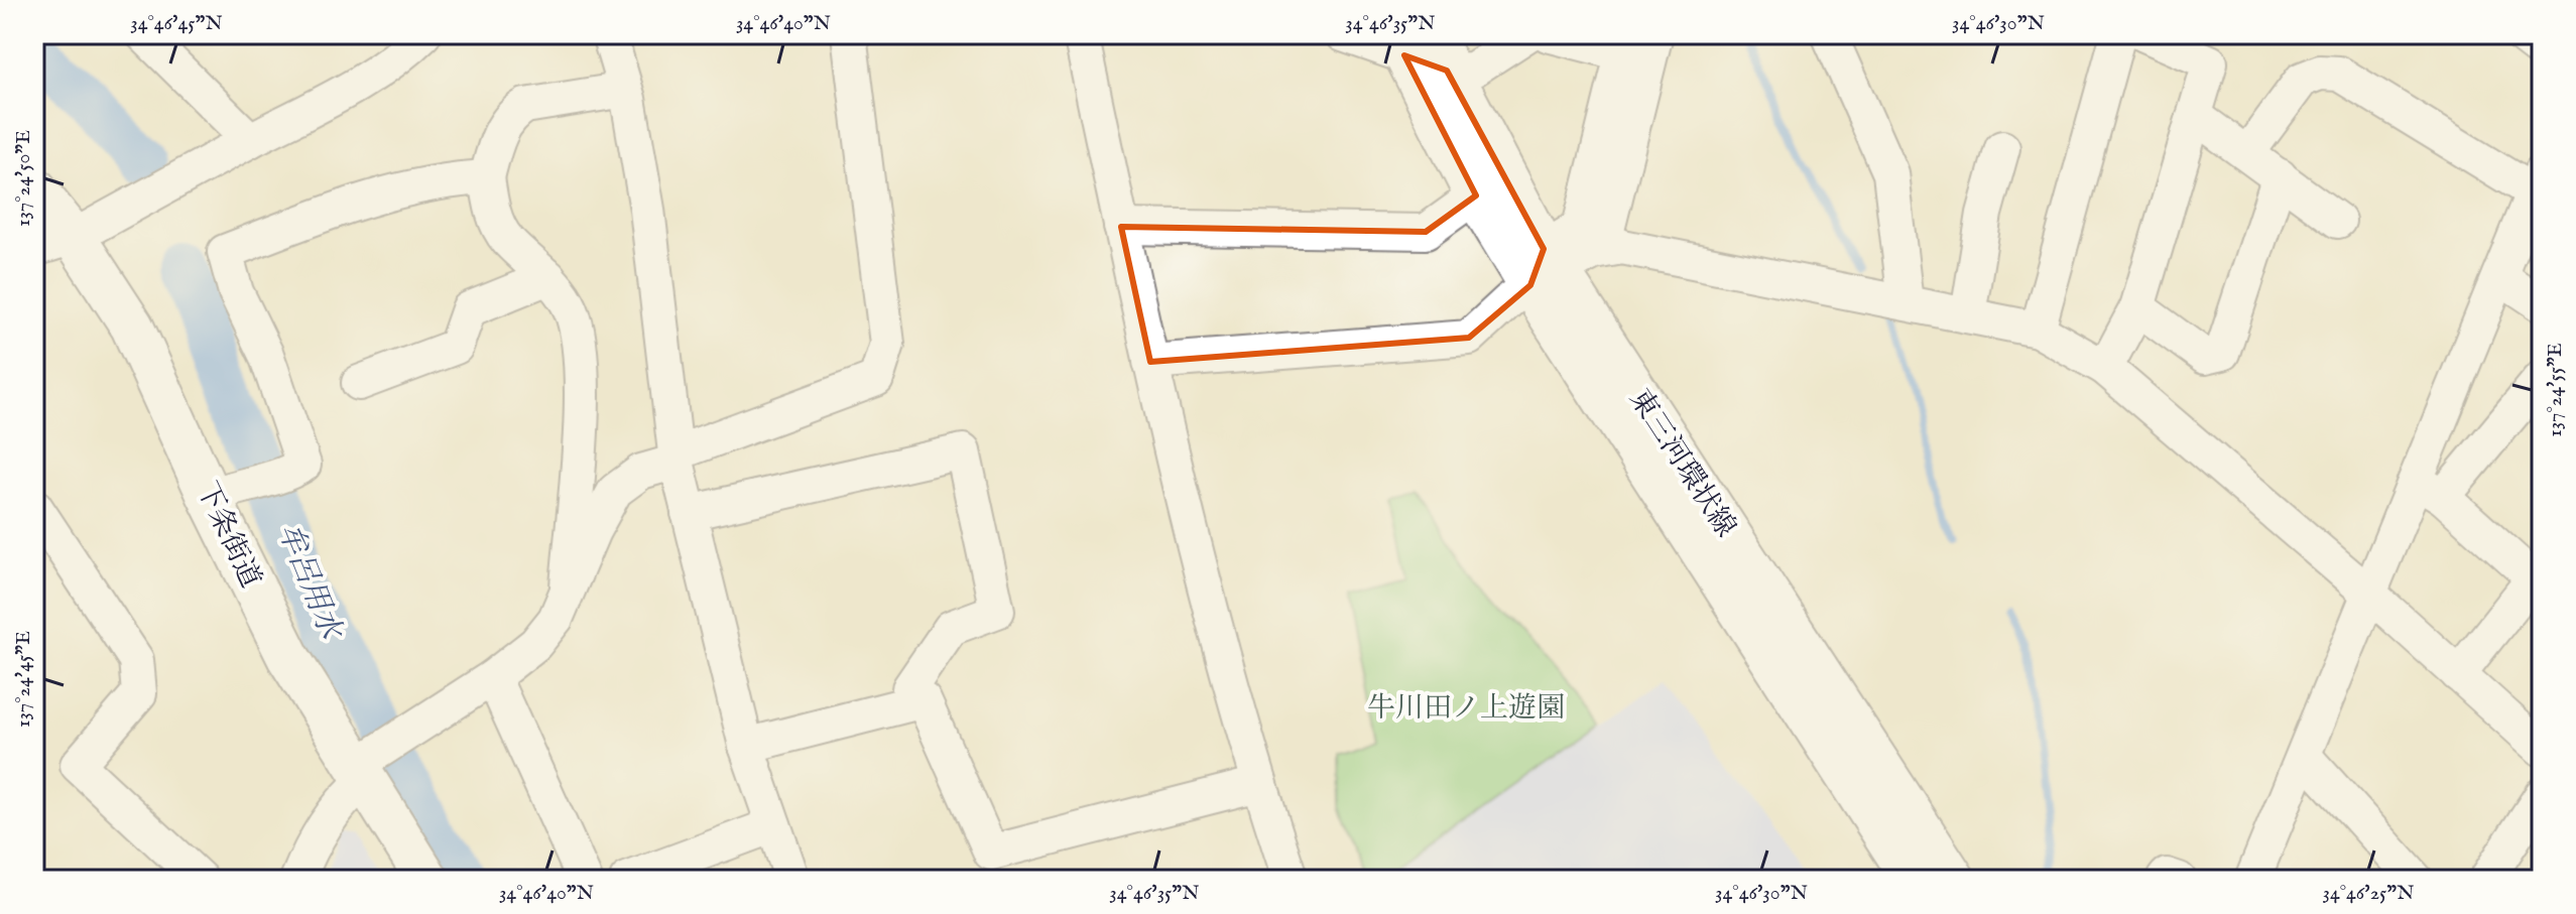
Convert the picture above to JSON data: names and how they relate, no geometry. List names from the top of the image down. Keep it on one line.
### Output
{"streets":{"main road":["東三河環状線","下条街道"]},"water":["牟呂用水"],"parks":["牛川田ノ上遊園"],"coordinates":["34°46'45\"N","34°46'40\"N","34°46'35\"N","34°46'30\"N","137°24'50\"E","137°24'55\"E","137°24'45\"E","34°46'25\"N"]}
